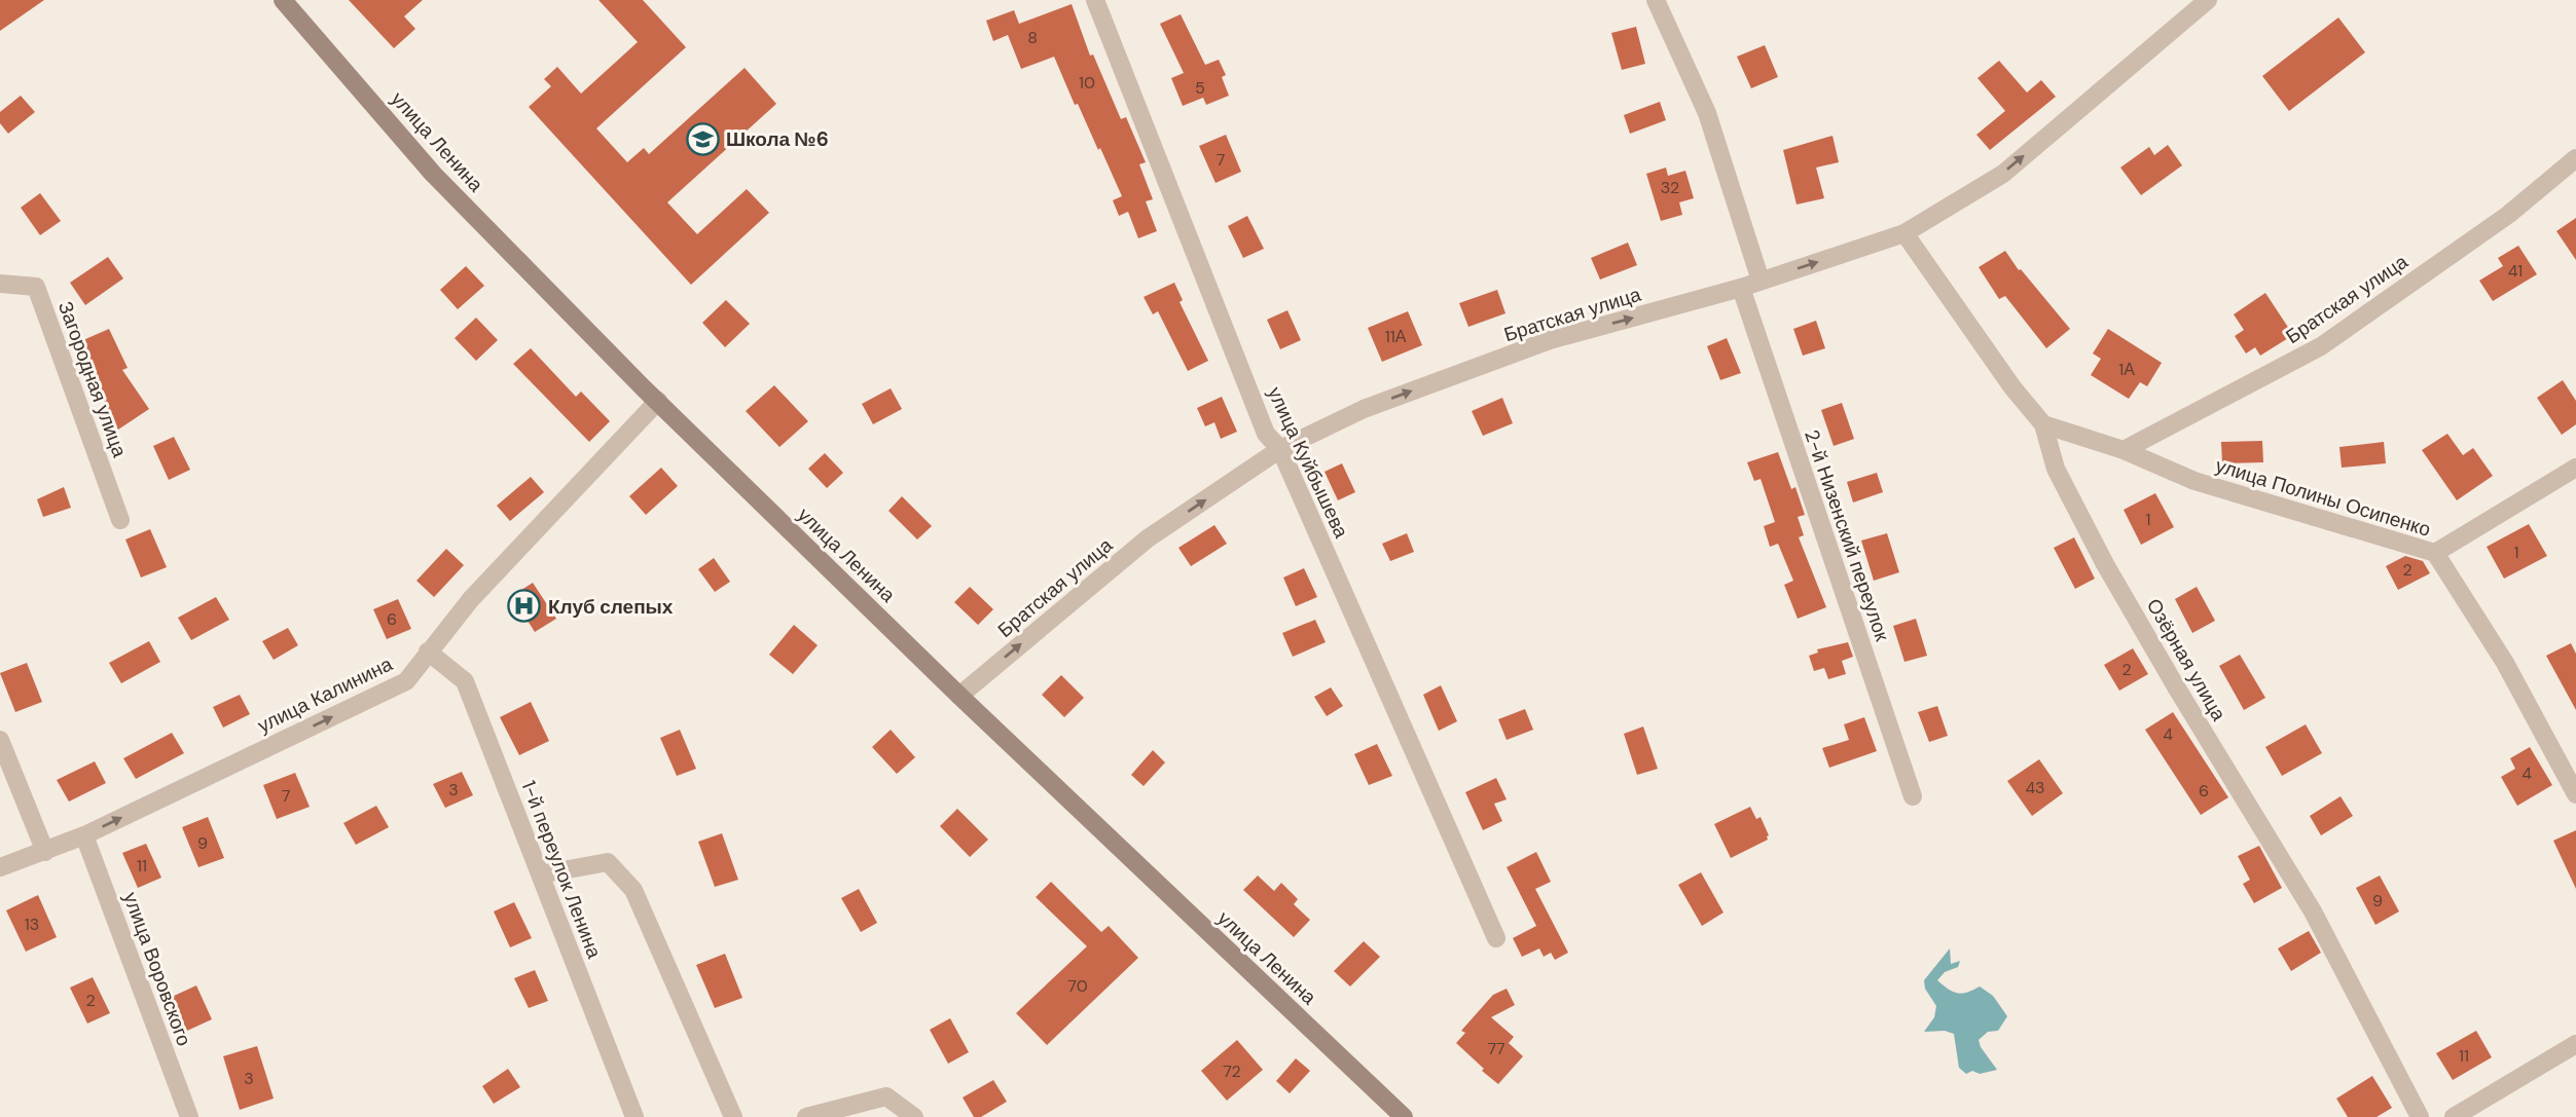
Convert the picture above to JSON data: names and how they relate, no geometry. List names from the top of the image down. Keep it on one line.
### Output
{"streets":{"main road":["улица Ленина"],"street":["Братская улица","Загородная улица","улица Куйбышева","улица Полины Осипенко","2-й Низенский переулок","Озёрная улица","улица Калинина","1-й переулок Ленина","улица Воровского"]},"crossings":[["улица Ленина","Братская улица"],["улица Ленина","улица Калинина"],["Братская улица","улица Куйбышева"],["Братская улица","улица Полины Осипенко"],["Братская улица","2-й Низенский переулок"],["Братская улица","Озёрная улица"],["улица Полины Осипенко","Озёрная улица"],["улица Калинина","1-й переулок Ленина"],["улица Калинина","улица Воровского"]],"one_way":["Братская улица","улица Калинина"],"places":{"school or university":["Школа №6"],"hospital":["Клуб слепых"]},"house_numbers":["8","10","5","7","32","41","11А","1А","1","1","2","6","2","4","4","43","3","6","7","9","11","9","13","70","2","77","11","72","3"]}
